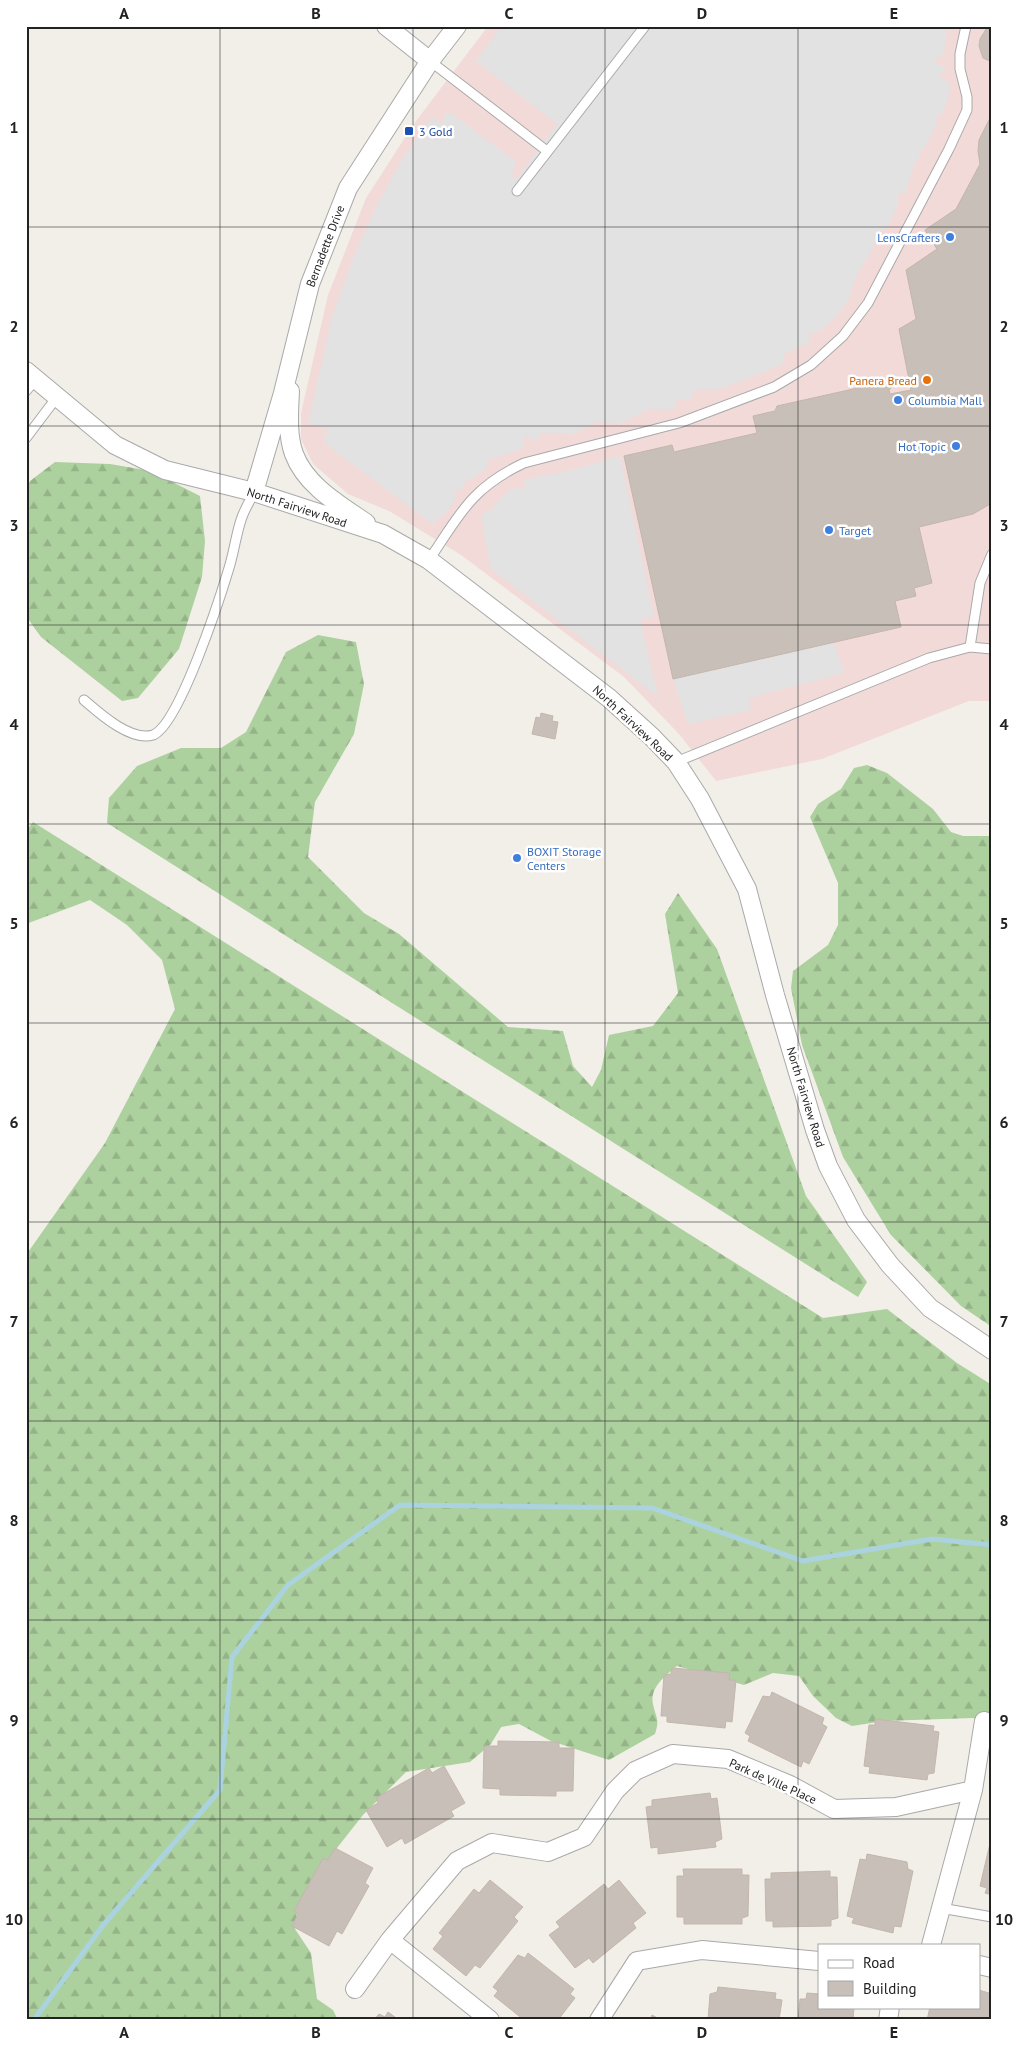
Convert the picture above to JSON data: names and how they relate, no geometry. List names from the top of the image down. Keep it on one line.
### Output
{"streets":{"street":["Bernadette Drive","North Fairview Road","Park de Ville Place"]},"crossings":[["Bernadette Drive","North Fairview Road"]],"places":{"transit":["3 Gold"],"other":["LensCrafters","Panera Bread","Columbia Mall","Hot Topic","Target","BOXIT Storage Centers"]},"legend":["Road","Building"],"grid":{"columns":["A","B","C","D","E"],"rows":["1","2","3","4","5","6","7","8","9","10"]}}
